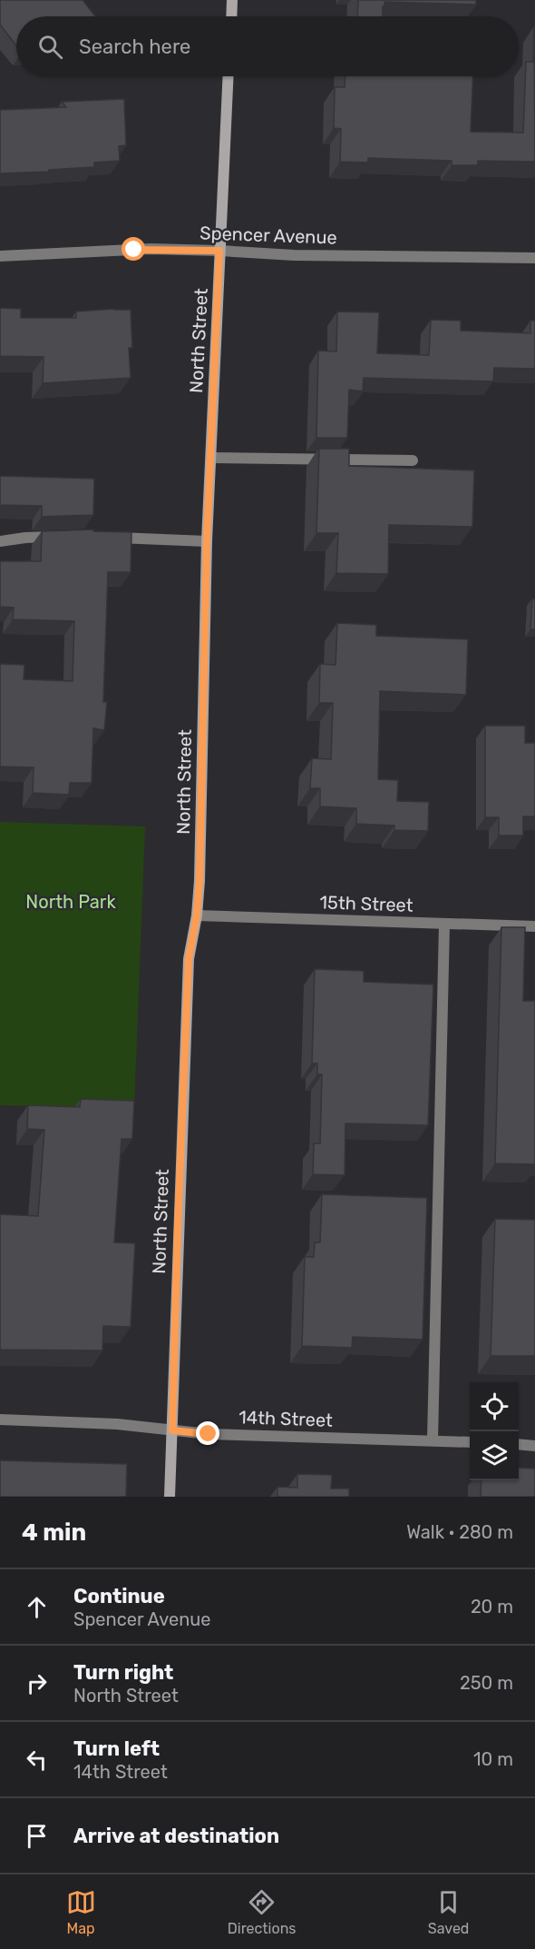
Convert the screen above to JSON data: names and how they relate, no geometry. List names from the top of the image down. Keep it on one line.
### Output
{"streets":{"main road":["North Street"],"street":["Spencer Avenue","15th Street","14th Street"]},"crossings":[["Spencer Avenue","North Street"],["North Street","15th Street"],["North Street","14th Street"]],"parks":["North Park"],"page":{"search":"Search here","heading":["4 min","Walk · 280 m"],"list":[["Continue","Spencer Avenue","20 m"],["Turn right","North Street","250 m"],["Turn left","14th Street","10 m"],"Arrive at destination"],"nav":["Map","Directions","Saved"]}}
